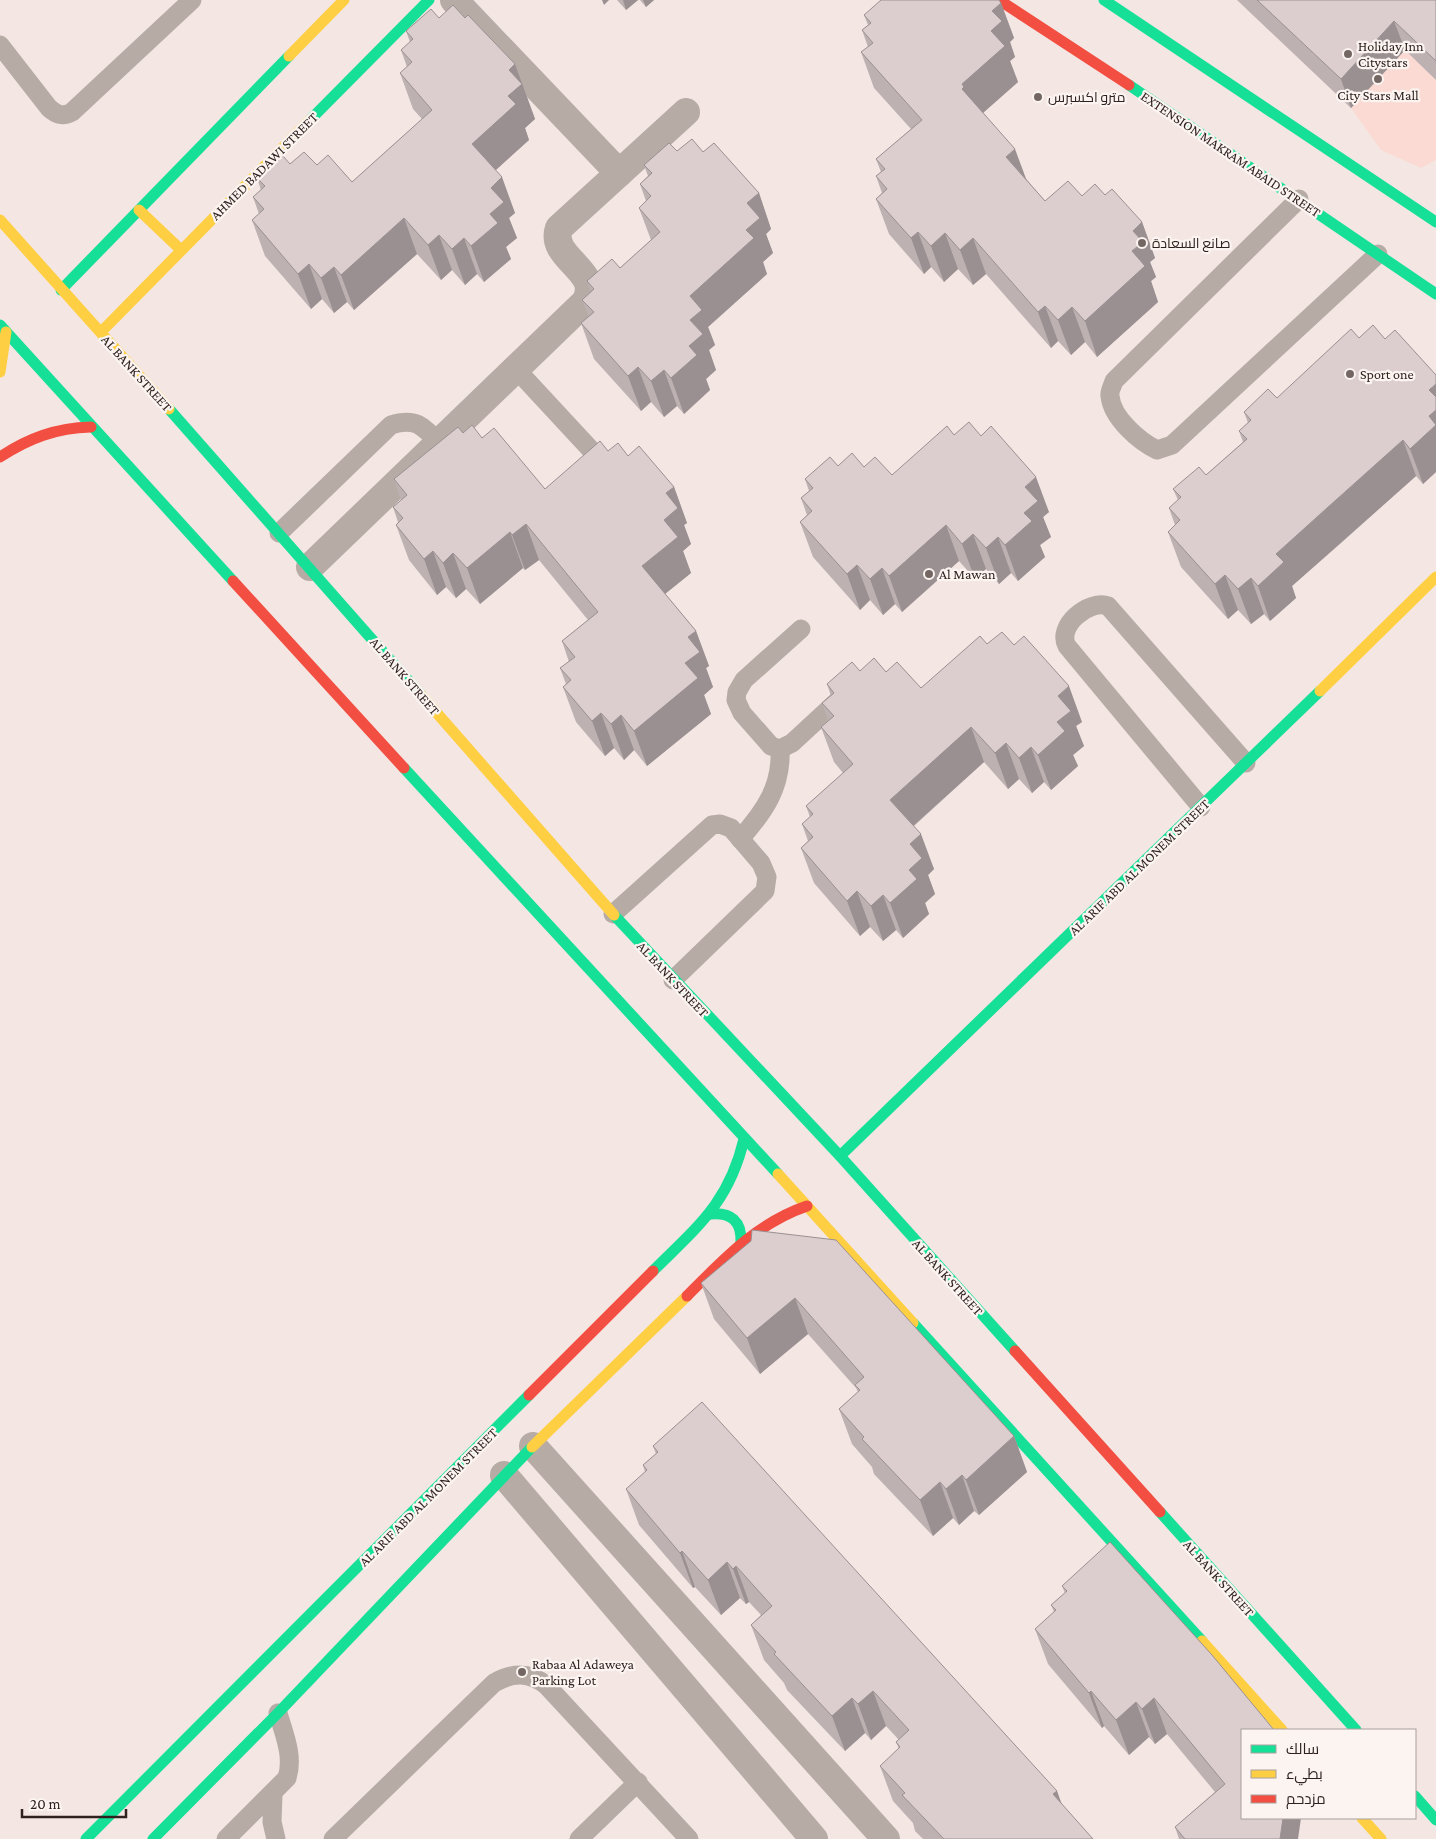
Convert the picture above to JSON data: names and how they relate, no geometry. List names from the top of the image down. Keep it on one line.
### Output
{"streets":{"street":["EXTENSION MAKRAM ABAID STREET","AHMED BADAWI STREET","AL BANK STREET","AL ARIF ABD AL MONEM STREET"]},"crossings":[["AHMED BADAWI STREET","AL BANK STREET"],["AL BANK STREET","AL ARIF ABD AL MONEM STREET"]],"places":["Holiday Inn Citystars","City Stars Mall","مترو اكسبرس","صانع السعادة","Sport one","Al Mawan","Rabaa Al Adaweya Parking Lot"],"legend":["سالك","بطيء","مزدحم"],"scale_bar":"20 m"}
